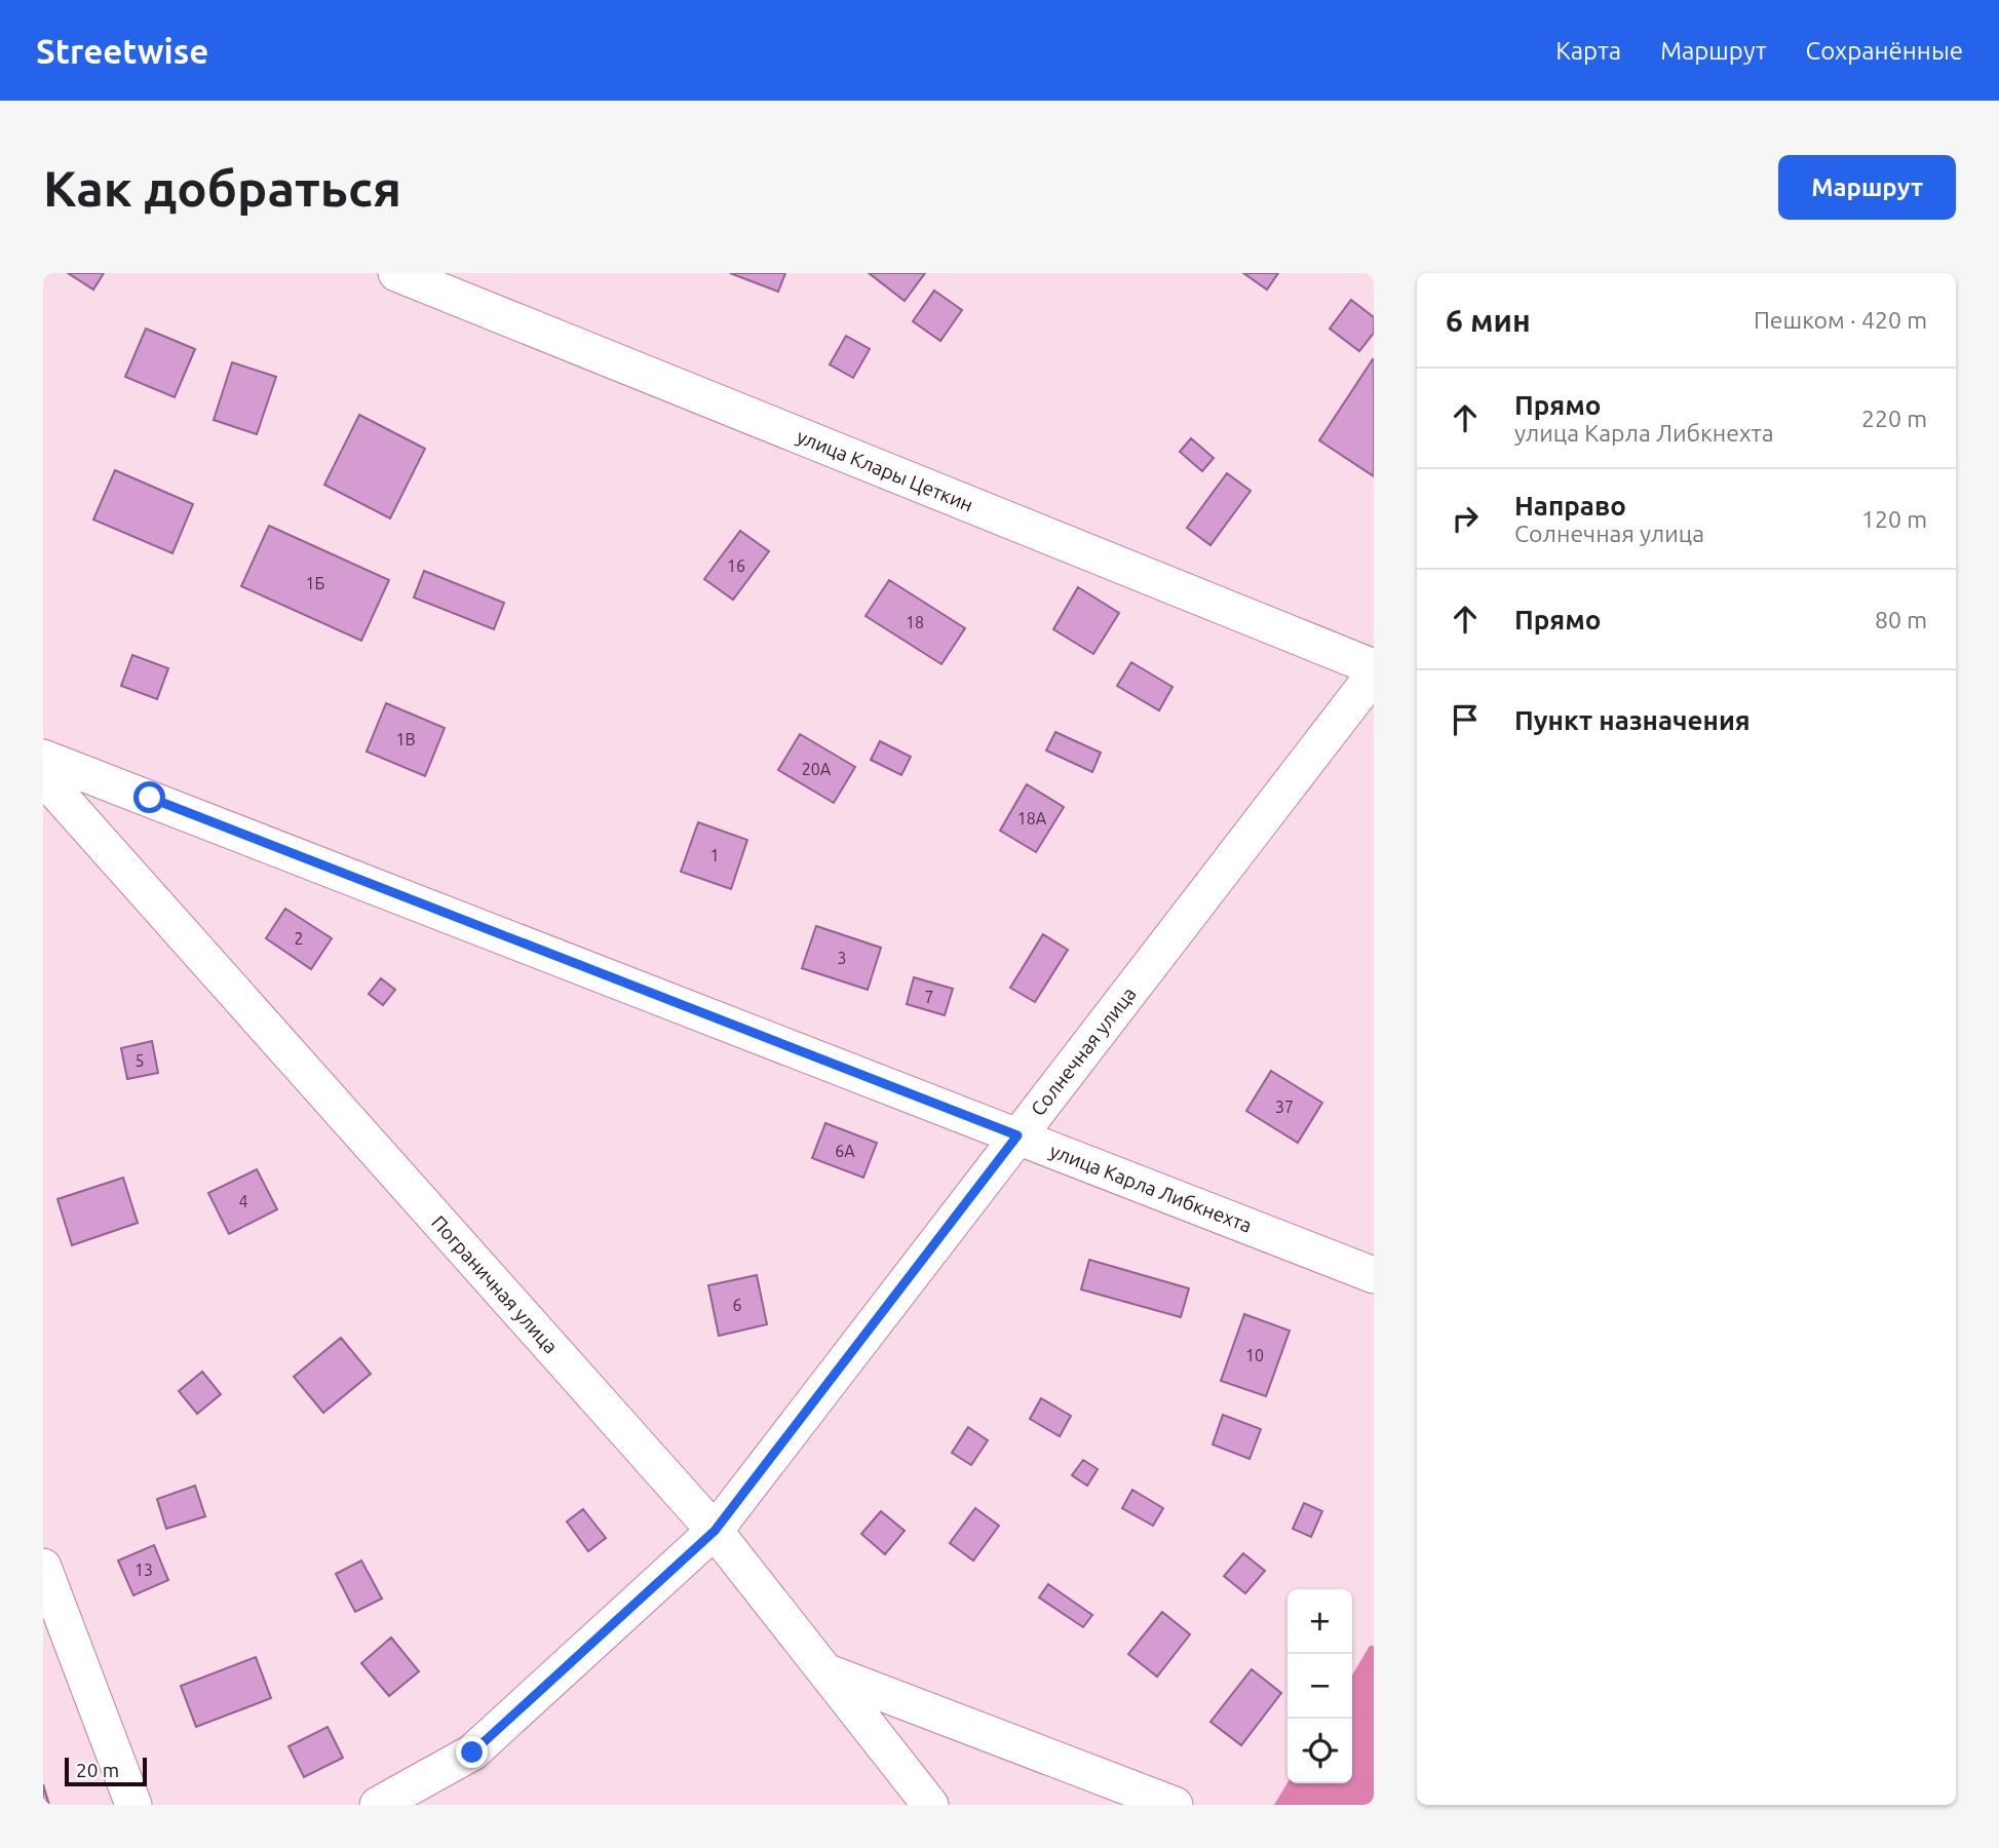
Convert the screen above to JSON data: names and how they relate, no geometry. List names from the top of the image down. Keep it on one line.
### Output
{"streets":{"street":["улица Клары Цеткин","Солнечная улица","улица Карла Либкнехта","Пограничная улица"]},"crossings":[["Солнечная улица","улица Карла Либкнехта"],["Солнечная улица","Пограничная улица"]],"house_numbers":["16","1Б","18","1В","20А","18А","1","2","3","7","5","37","6А","4","6","10","13"],"scale_bar":"20 m","page":{"header":"Streetwise","nav":["Карта","Маршрут","Сохранённые"],"buttons":"Маршрут","title":"Как добраться","heading":["6 мин","Пешком · 420 m"],"list":[["Прямо","улица Карла Либкнехта","220 m"],["Направо","Солнечная улица","120 m"],["Прямо","80 m"],"Пункт назначения"],"map_buttons":["+","−"],"scale":"20 m"}}
